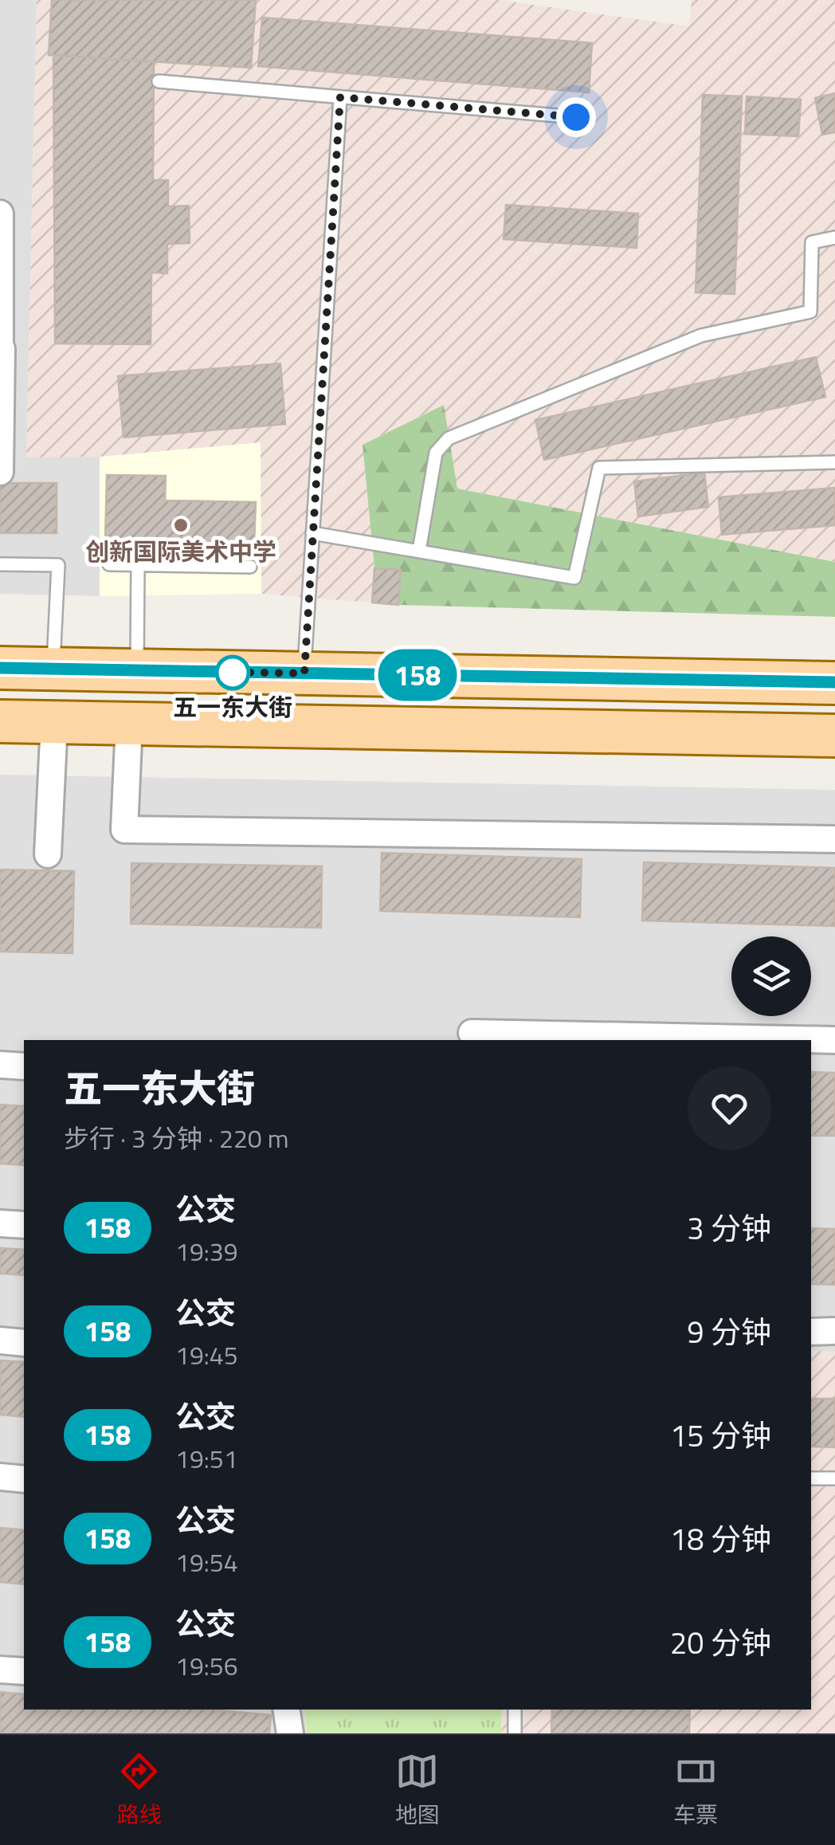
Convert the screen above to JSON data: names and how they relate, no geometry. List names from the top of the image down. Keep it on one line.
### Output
{"places":["创新国际美术中学","五一东大街"],"lines":["bus line 158"],"page":{"on_map":"158","heading":["五一东大街","步行 · 3 分钟 · 220 m"],"list":[{"mark":"158","name":"公交","note":"19:39","value":"3 分钟"},{"mark":"158","name":"公交","note":"19:45","value":"9 分钟"},{"mark":"158","name":"公交","note":"19:51","value":"15 分钟"},{"mark":"158","name":"公交","note":"19:54","value":"18 分钟"},{"mark":"158","name":"公交","note":"19:56","value":"20 分钟"}],"tabs":["路线","地图","车票"]}}
